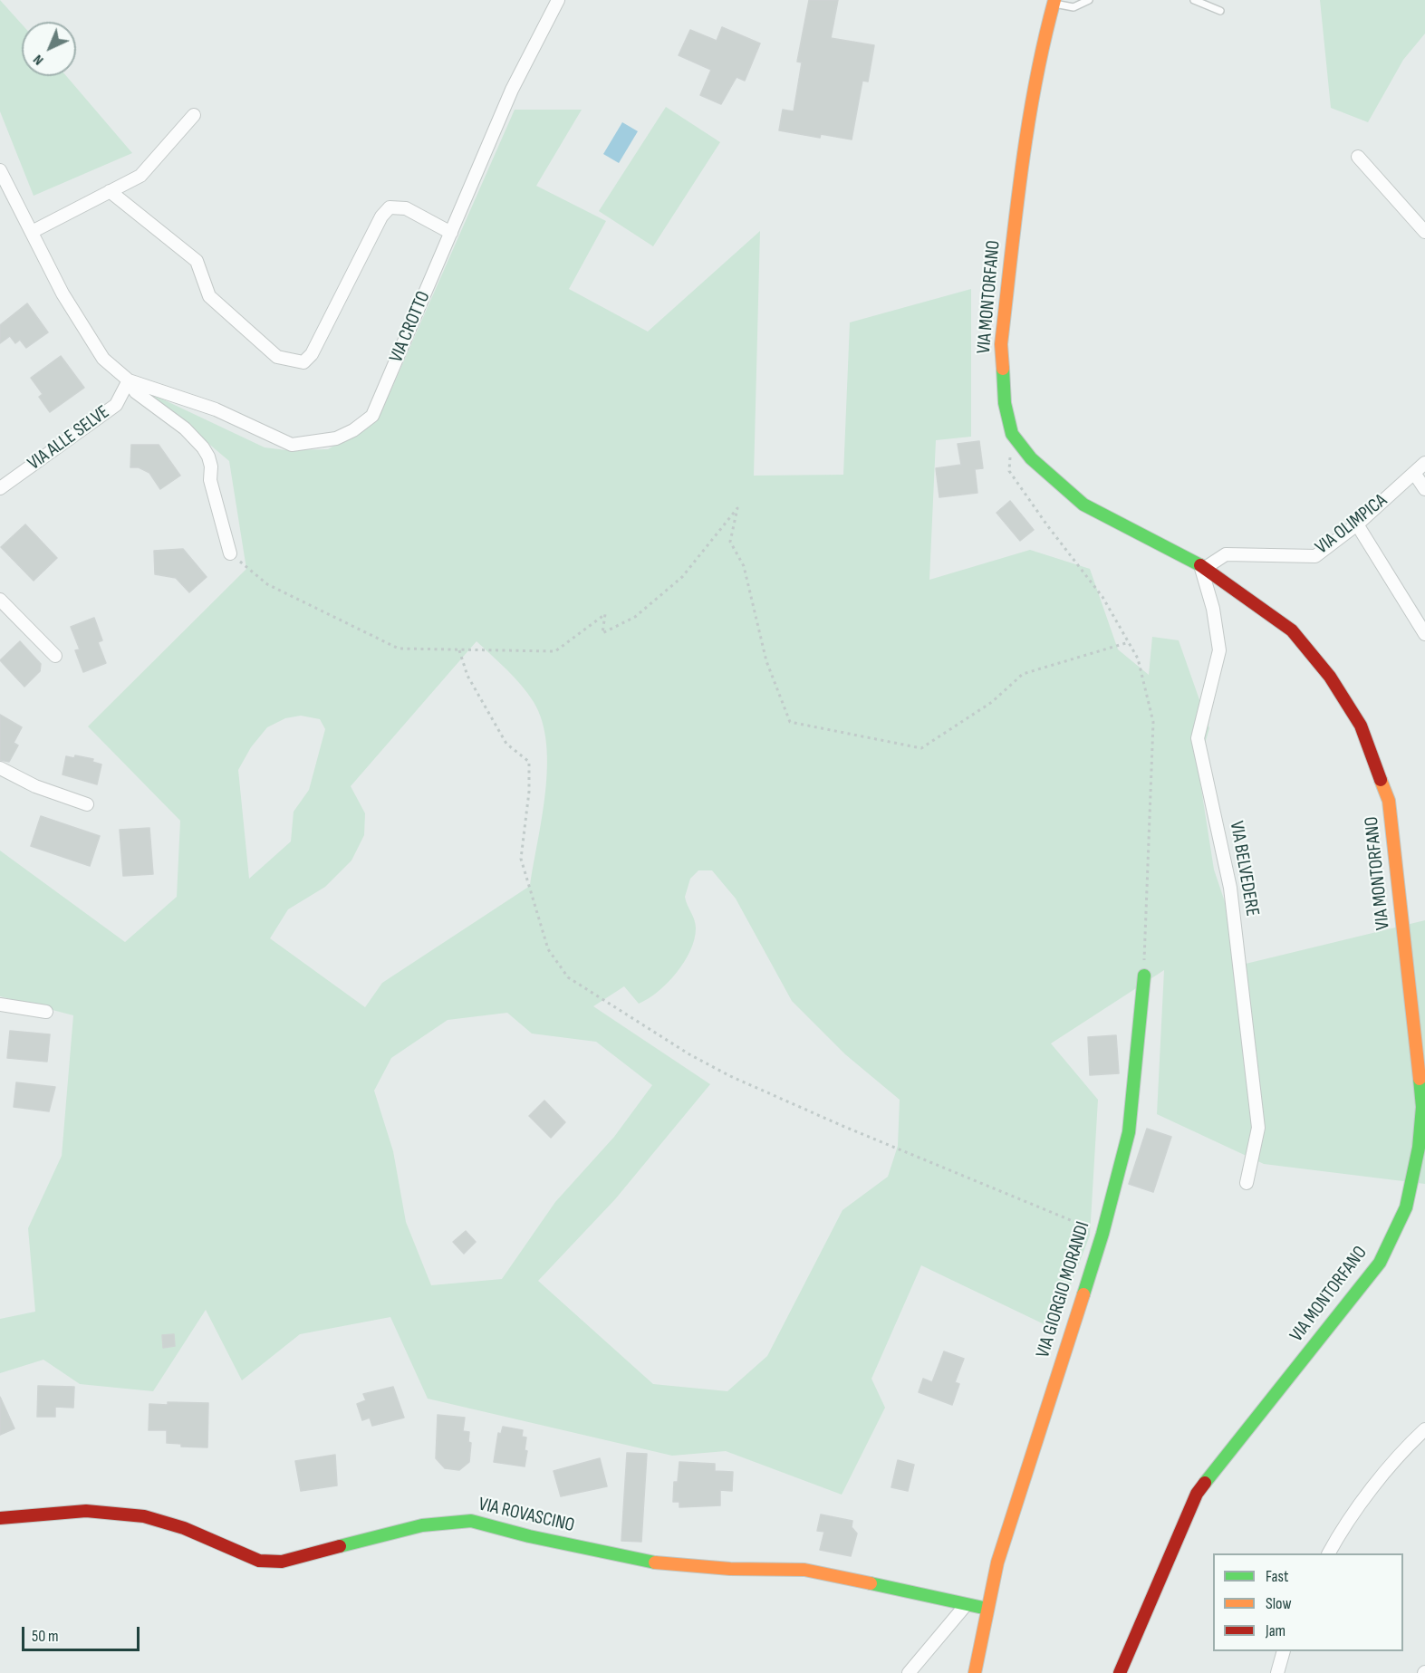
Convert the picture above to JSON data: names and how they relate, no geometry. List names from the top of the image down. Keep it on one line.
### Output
{"streets":{"street":["VIA MONTORFANO","VIA CROTTO","VIA ALLE SELVE","VIA OLIMPICA","VIA BELVEDERE","VIA GIORGIO MORANDI","VIA ROVASCINO"]},"crossings":[["VIA MONTORFANO","VIA OLIMPICA"],["VIA MONTORFANO","VIA BELVEDERE"],["VIA CROTTO","VIA ALLE SELVE"],["VIA OLIMPICA","VIA BELVEDERE"],["VIA GIORGIO MORANDI","VIA ROVASCINO"]],"legend":["Fast","Slow","Jam"],"scale_bar":"50 m","north":"bottom left"}
